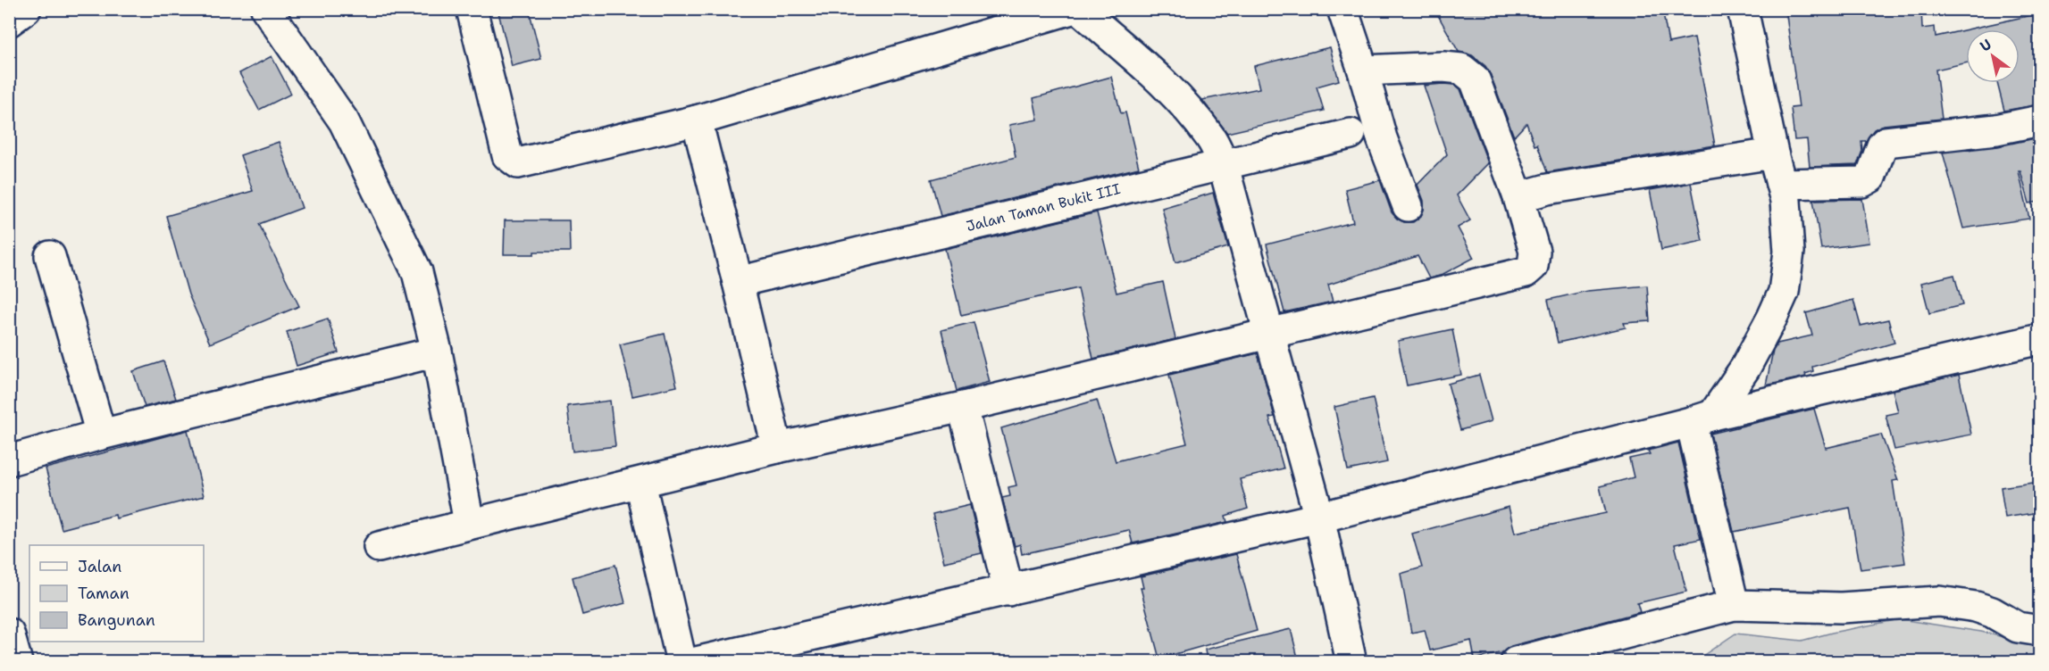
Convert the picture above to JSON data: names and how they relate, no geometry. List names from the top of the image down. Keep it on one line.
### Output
{"streets":{"street":["Jalan Taman Bukit III"]},"legend":["Jalan","Taman","Bangunan"],"north":"top left"}
